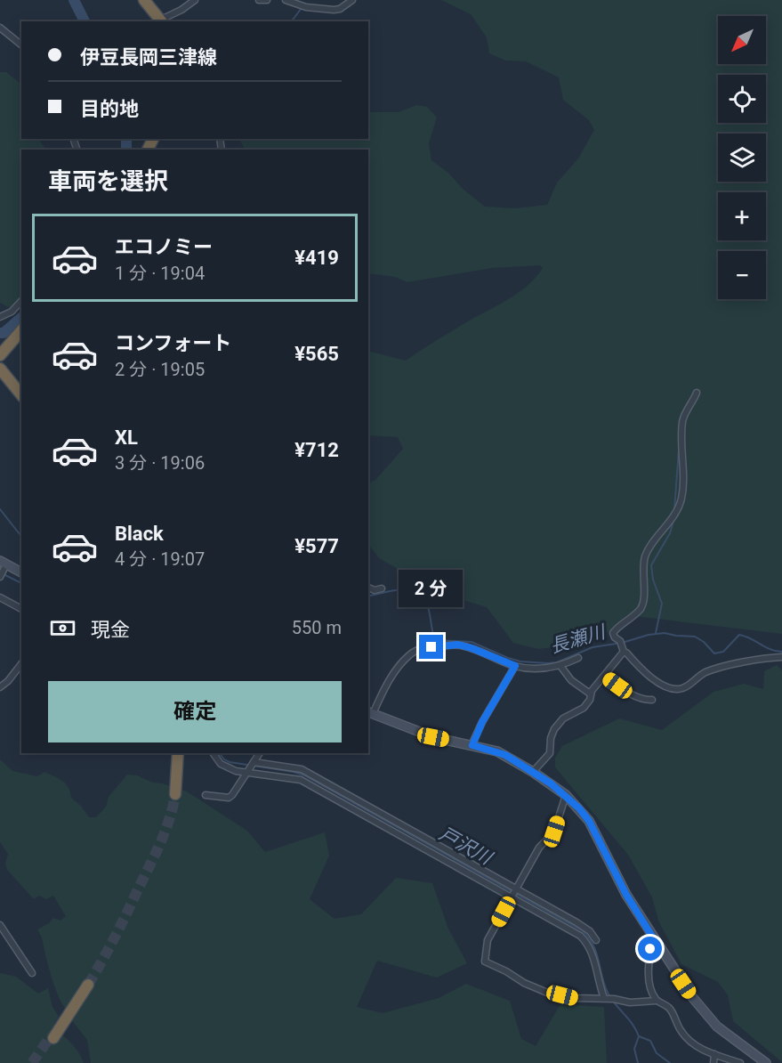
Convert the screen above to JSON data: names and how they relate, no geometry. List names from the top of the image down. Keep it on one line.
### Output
{"water":["長瀬川","戸沢川"],"north":"bottom left","page":{"map_buttons":["+","−"],"banner":["伊豆長岡三津線","目的地"],"heading":"車両を選択","list":[{"name":"エコノミー","note":"1 分 · 19:04","value":"¥419"},{"name":"コンフォート","note":"2 分 · 19:05","value":"¥565"},{"name":"XL","note":"3 分 · 19:06","value":"¥712"},{"name":"Black","note":"4 分 · 19:07","value":"¥577"}],"bubble":"2 分","pay":["現金","550 m"],"buttons":"確定"}}
